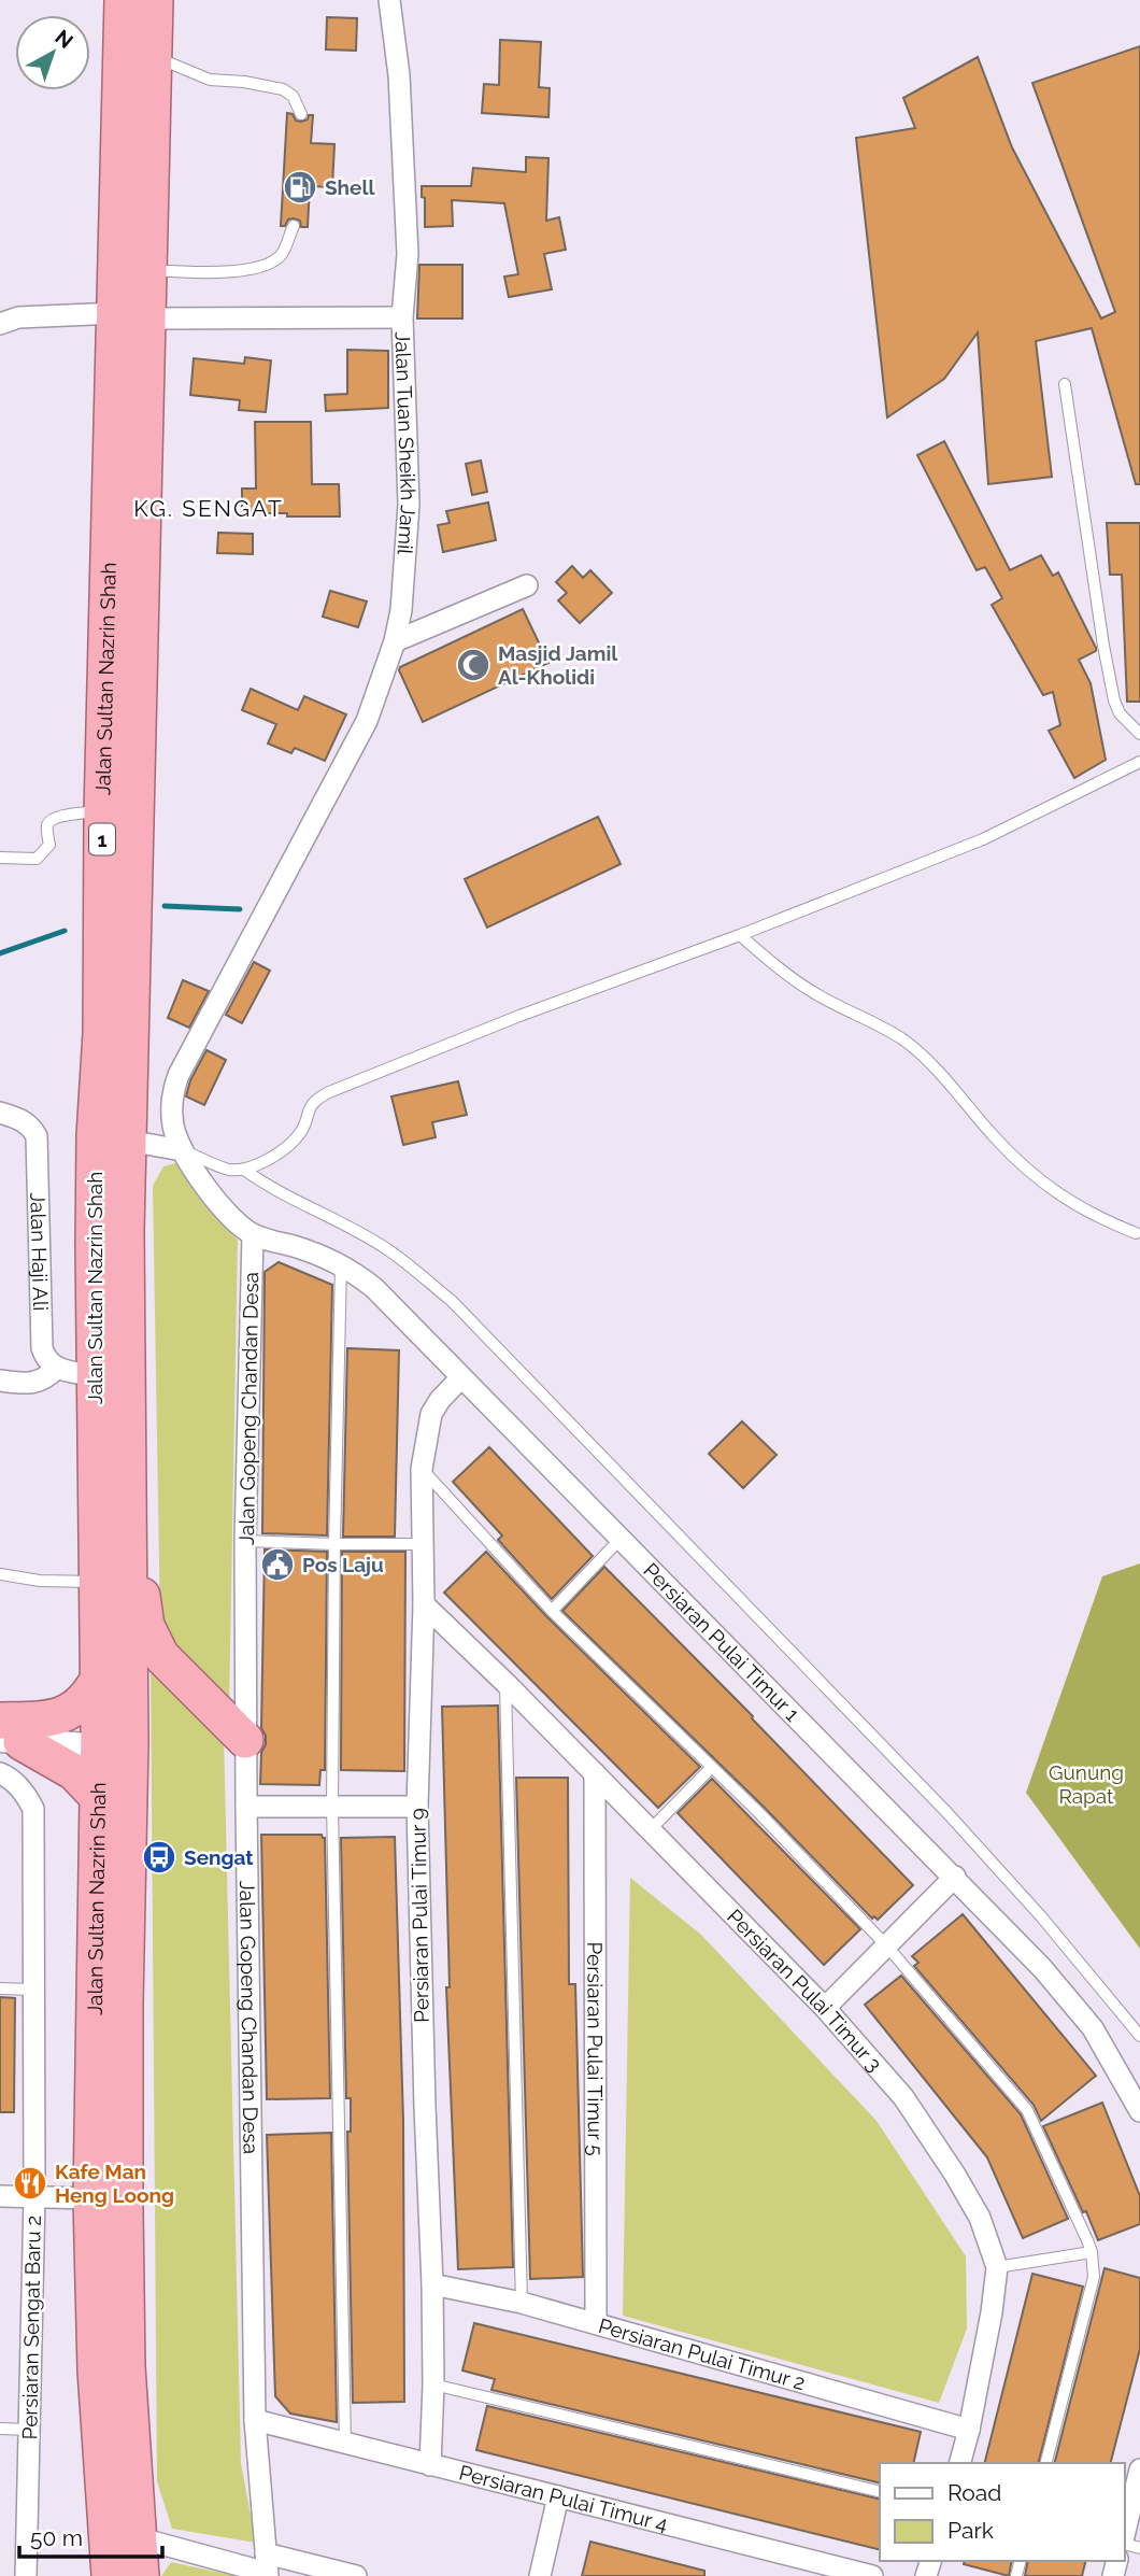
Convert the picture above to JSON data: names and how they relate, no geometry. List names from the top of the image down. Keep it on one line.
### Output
{"streets":{"highway":["Jalan Sultan Nazrin Shah","1"],"street":["Jalan Tuan Sheikh Jamil","Jalan Haji Ali","Jalan Gopeng Chandan Desa","Persiaran Pulai Timur 1","Persiaran Pulai Timur 9","Persiaran Pulai Timur 3","Persiaran Pulai Timur 5","Persiaran Sengat Baru 2","Persiaran Pulai Timur 2","Persiaran Pulai Timur 4"]},"crossings":[["Jalan Tuan Sheikh Jamil","Jalan Gopeng Chandan Desa"],["Jalan Tuan Sheikh Jamil","Persiaran Pulai Timur 1"],["Jalan Gopeng Chandan Desa","Persiaran Pulai Timur 1"],["Jalan Gopeng Chandan Desa","Persiaran Pulai Timur 4"],["Persiaran Pulai Timur 1","Persiaran Pulai Timur 9"],["Persiaran Pulai Timur 9","Persiaran Pulai Timur 3"],["Persiaran Pulai Timur 9","Persiaran Pulai Timur 2"],["Persiaran Pulai Timur 9","Persiaran Pulai Timur 4"],["Persiaran Pulai Timur 3","Persiaran Pulai Timur 5"],["Persiaran Pulai Timur 3","Persiaran Pulai Timur 2"],["Persiaran Pulai Timur 5","Persiaran Pulai Timur 2"]],"districts":["KG. SENGAT"],"parks":["Gunung Rapat"],"places":{"fuel station":["Shell"],"mosque":["Masjid Jamil Al-Kholidi"],"public building":["Pos Laju"],"bus stop":["Sengat"],"restaurant":["Kafe Man Heng Loong"]},"legend":["Road","Park"],"scale_bar":"50 m","north":"top right"}
